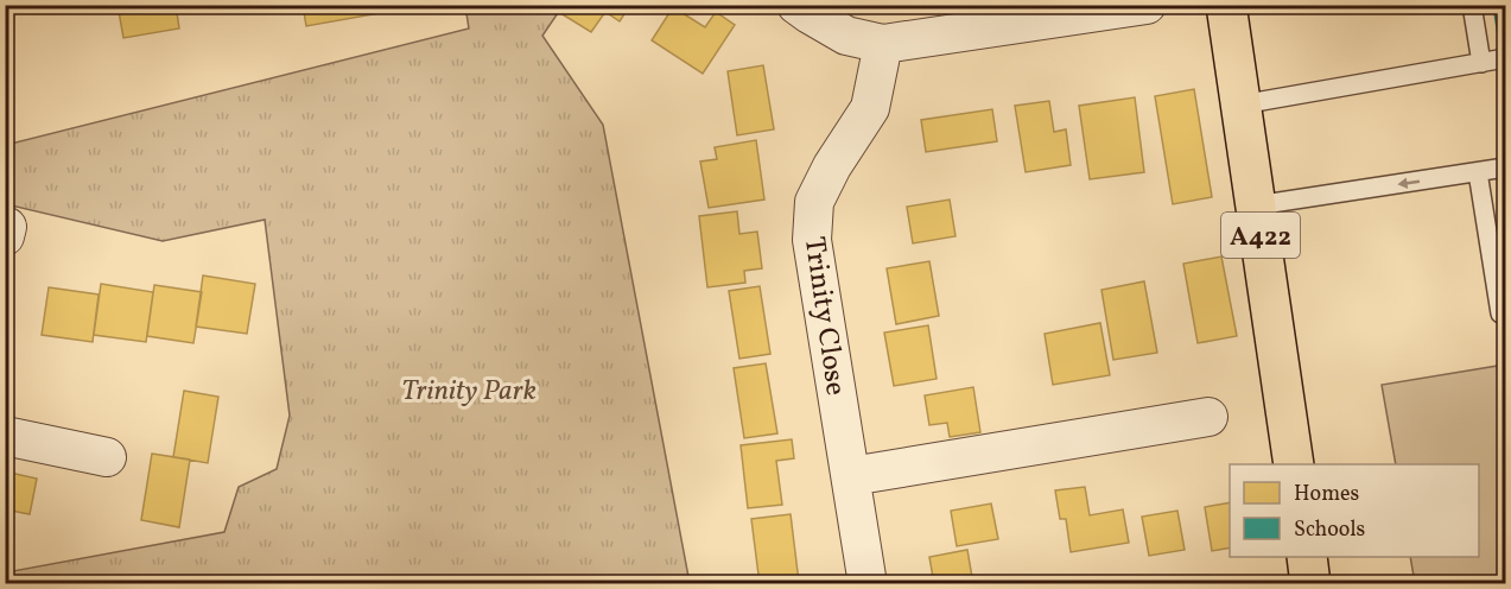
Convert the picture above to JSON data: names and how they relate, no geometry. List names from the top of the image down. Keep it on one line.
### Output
{"streets":{"main road":["A422"],"street":["Trinity Close"]},"parks":["Trinity Park"],"legend":["Homes","Schools"]}
